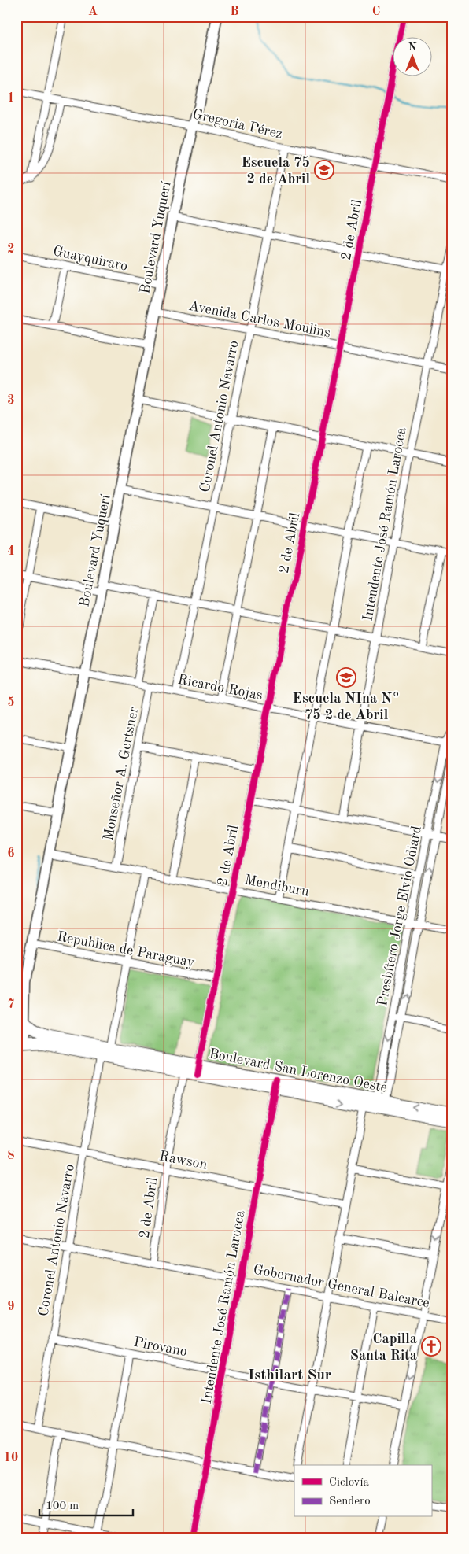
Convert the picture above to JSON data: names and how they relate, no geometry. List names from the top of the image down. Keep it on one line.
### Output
{"streets":{"main road":["Boulevard Yuquerí","Boulevard San Lorenzo Oeste"],"street":["Gregoria Pérez","2 de Abril","Guayquiraro","Avenida Carlos Moulins","Coronel Antonio Navarro","Intendente José Ramón Larocca","Ricardo Rojas","Monseñor A. Gertsner","Mendiburu","Presbítero Jorge Elvio Odiard","Republica de Paraguay","Rawson","Gobernador General Balcarce","Pirovano"]},"crossings":[["Gregoria Pérez","2 de Abril"],["Gregoria Pérez","Boulevard Yuquerí"],["Gregoria Pérez","Coronel Antonio Navarro"],["2 de Abril","Avenida Carlos Moulins"],["2 de Abril","Ricardo Rojas"],["2 de Abril","Mendiburu"],["2 de Abril","Republica de Paraguay"],["2 de Abril","Boulevard San Lorenzo Oeste"],["2 de Abril","Rawson"],["2 de Abril","Gobernador General Balcarce"],["Boulevard Yuquerí","Guayquiraro"],["Boulevard Yuquerí","Avenida Carlos Moulins"],["Boulevard Yuquerí","Ricardo Rojas"],["Boulevard Yuquerí","Mendiburu"],["Boulevard Yuquerí","Republica de Paraguay"],["Boulevard Yuquerí","Boulevard San Lorenzo Oeste"],["Avenida Carlos Moulins","Coronel Antonio Navarro"],["Avenida Carlos Moulins","Intendente José Ramón Larocca"],["Coronel Antonio Navarro","Ricardo Rojas"],["Coronel Antonio Navarro","Mendiburu"],["Coronel Antonio Navarro","Republica de Paraguay"],["Coronel Antonio Navarro","Boulevard San Lorenzo Oeste"],["Coronel Antonio Navarro","Rawson"],["Coronel Antonio Navarro","Gobernador General Balcarce"],["Coronel Antonio Navarro","Pirovano"],["Intendente José Ramón Larocca","Ricardo Rojas"],["Intendente José Ramón Larocca","Boulevard San Lorenzo Oeste"],["Intendente José Ramón Larocca","Rawson"],["Intendente José Ramón Larocca","Gobernador General Balcarce"],["Intendente José Ramón Larocca","Pirovano"],["Ricardo Rojas","Monseñor A. Gertsner"],["Ricardo Rojas","Presbítero Jorge Elvio Odiard"],["Monseñor A. Gertsner","Mendiburu"],["Mendiburu","Presbítero Jorge Elvio Odiard"],["Presbítero Jorge Elvio Odiard","Boulevard San Lorenzo Oeste"]],"districts":["Isthilart Sur"],"places":{"school or university":["Escuela 75 2 de Abril","Escuela NIna N° 75 2 de Abril"],"church":["Capilla Santa Rita"]},"legend":["Ciclovía","Sendero"],"scale_bar":"100 m","north":"top","grid":{"columns":["A","B","C"],"rows":["1","2","3","4","5","6","7","8","9","10"]}}
